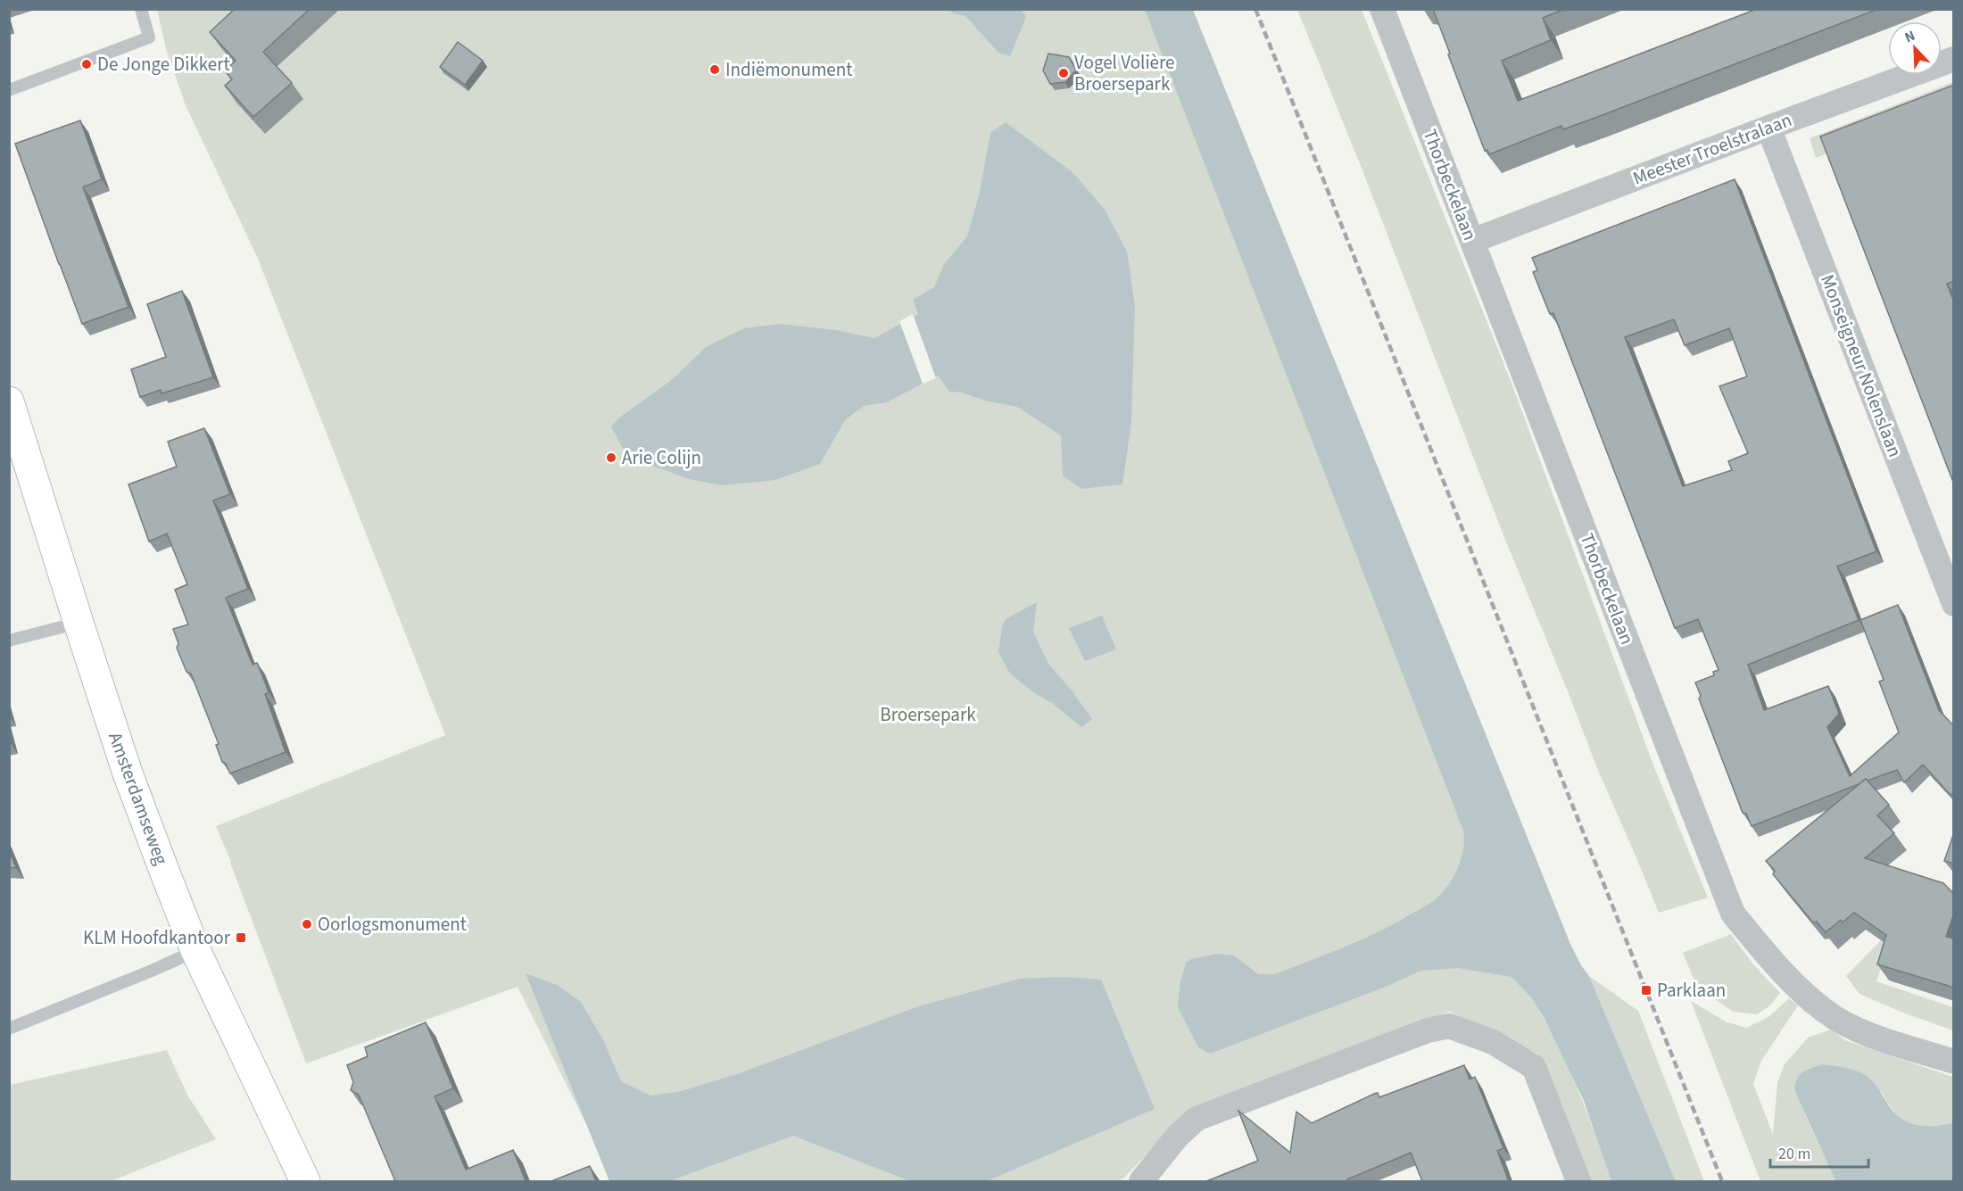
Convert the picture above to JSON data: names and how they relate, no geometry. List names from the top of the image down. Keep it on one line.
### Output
{"streets":{"main road":["Amsterdamseweg"],"street":["Meester Troelstralaan","Thorbeckelaan","Monseigneur Nolenslaan"]},"crossings":[["Meester Troelstralaan","Thorbeckelaan"],["Meester Troelstralaan","Monseigneur Nolenslaan"]],"parks":["Broersepark"],"places":{"other":["De Jonge Dikkert","Indiëmonument","Vogel Volière Broersepark","Arie Colijn","Oorlogsmonument"],"transit":["KLM Hoofdkantoor","Parklaan"]},"scale_bar":"20 m","north":"top left"}
